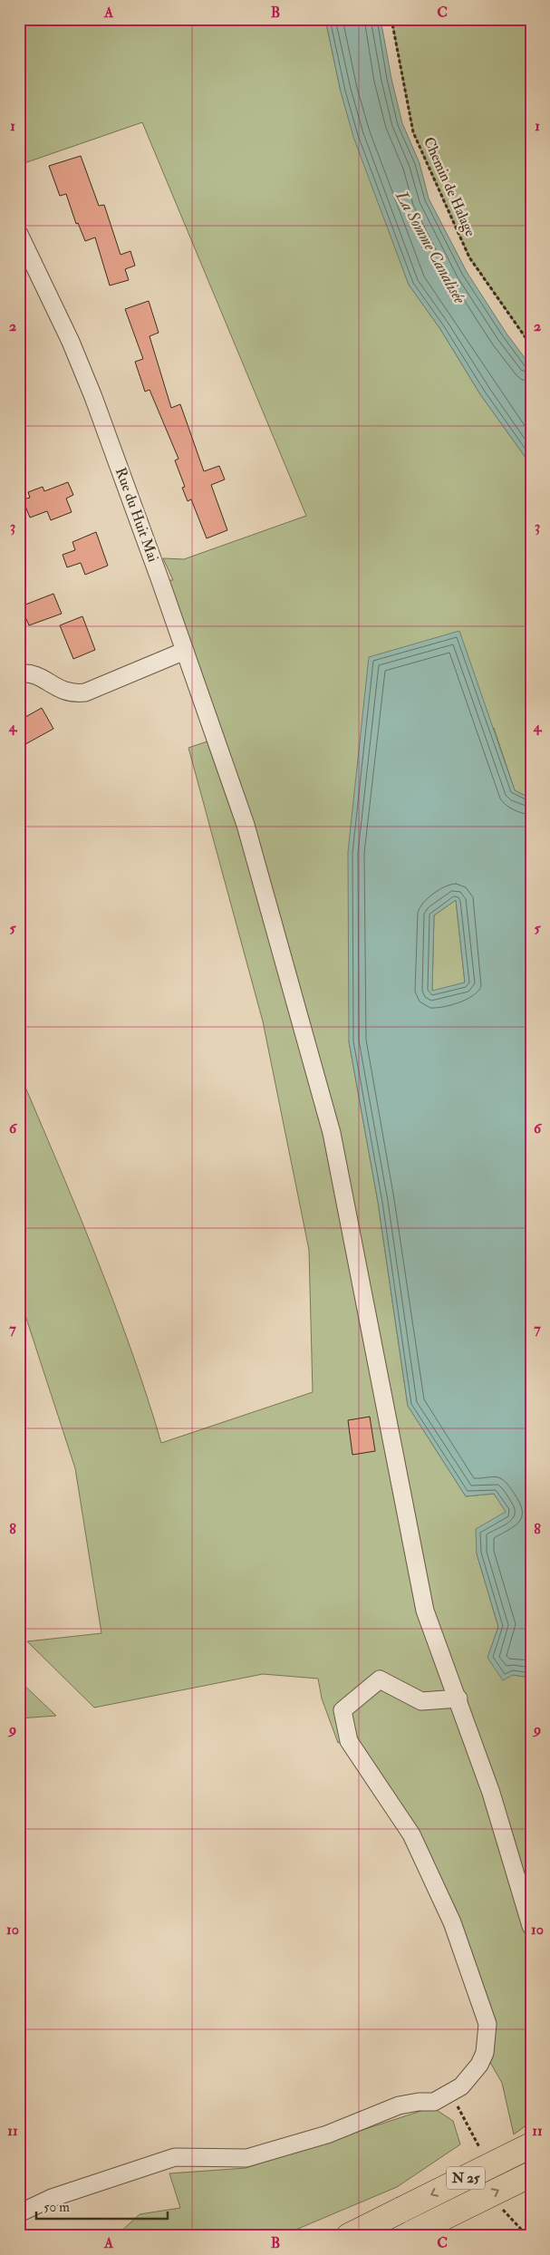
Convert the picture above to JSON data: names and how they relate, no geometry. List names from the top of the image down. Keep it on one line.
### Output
{"streets":{"highway":["N 25"],"street":["Rue du Huit Mai"],"path":["Chemin de Halage"]},"water":["La Somme Canalisée"],"scale_bar":"50 m","grid":{"columns":["A","B","C"],"rows":["1","2","3","4","5","6","7","8","9","10","11"]}}
